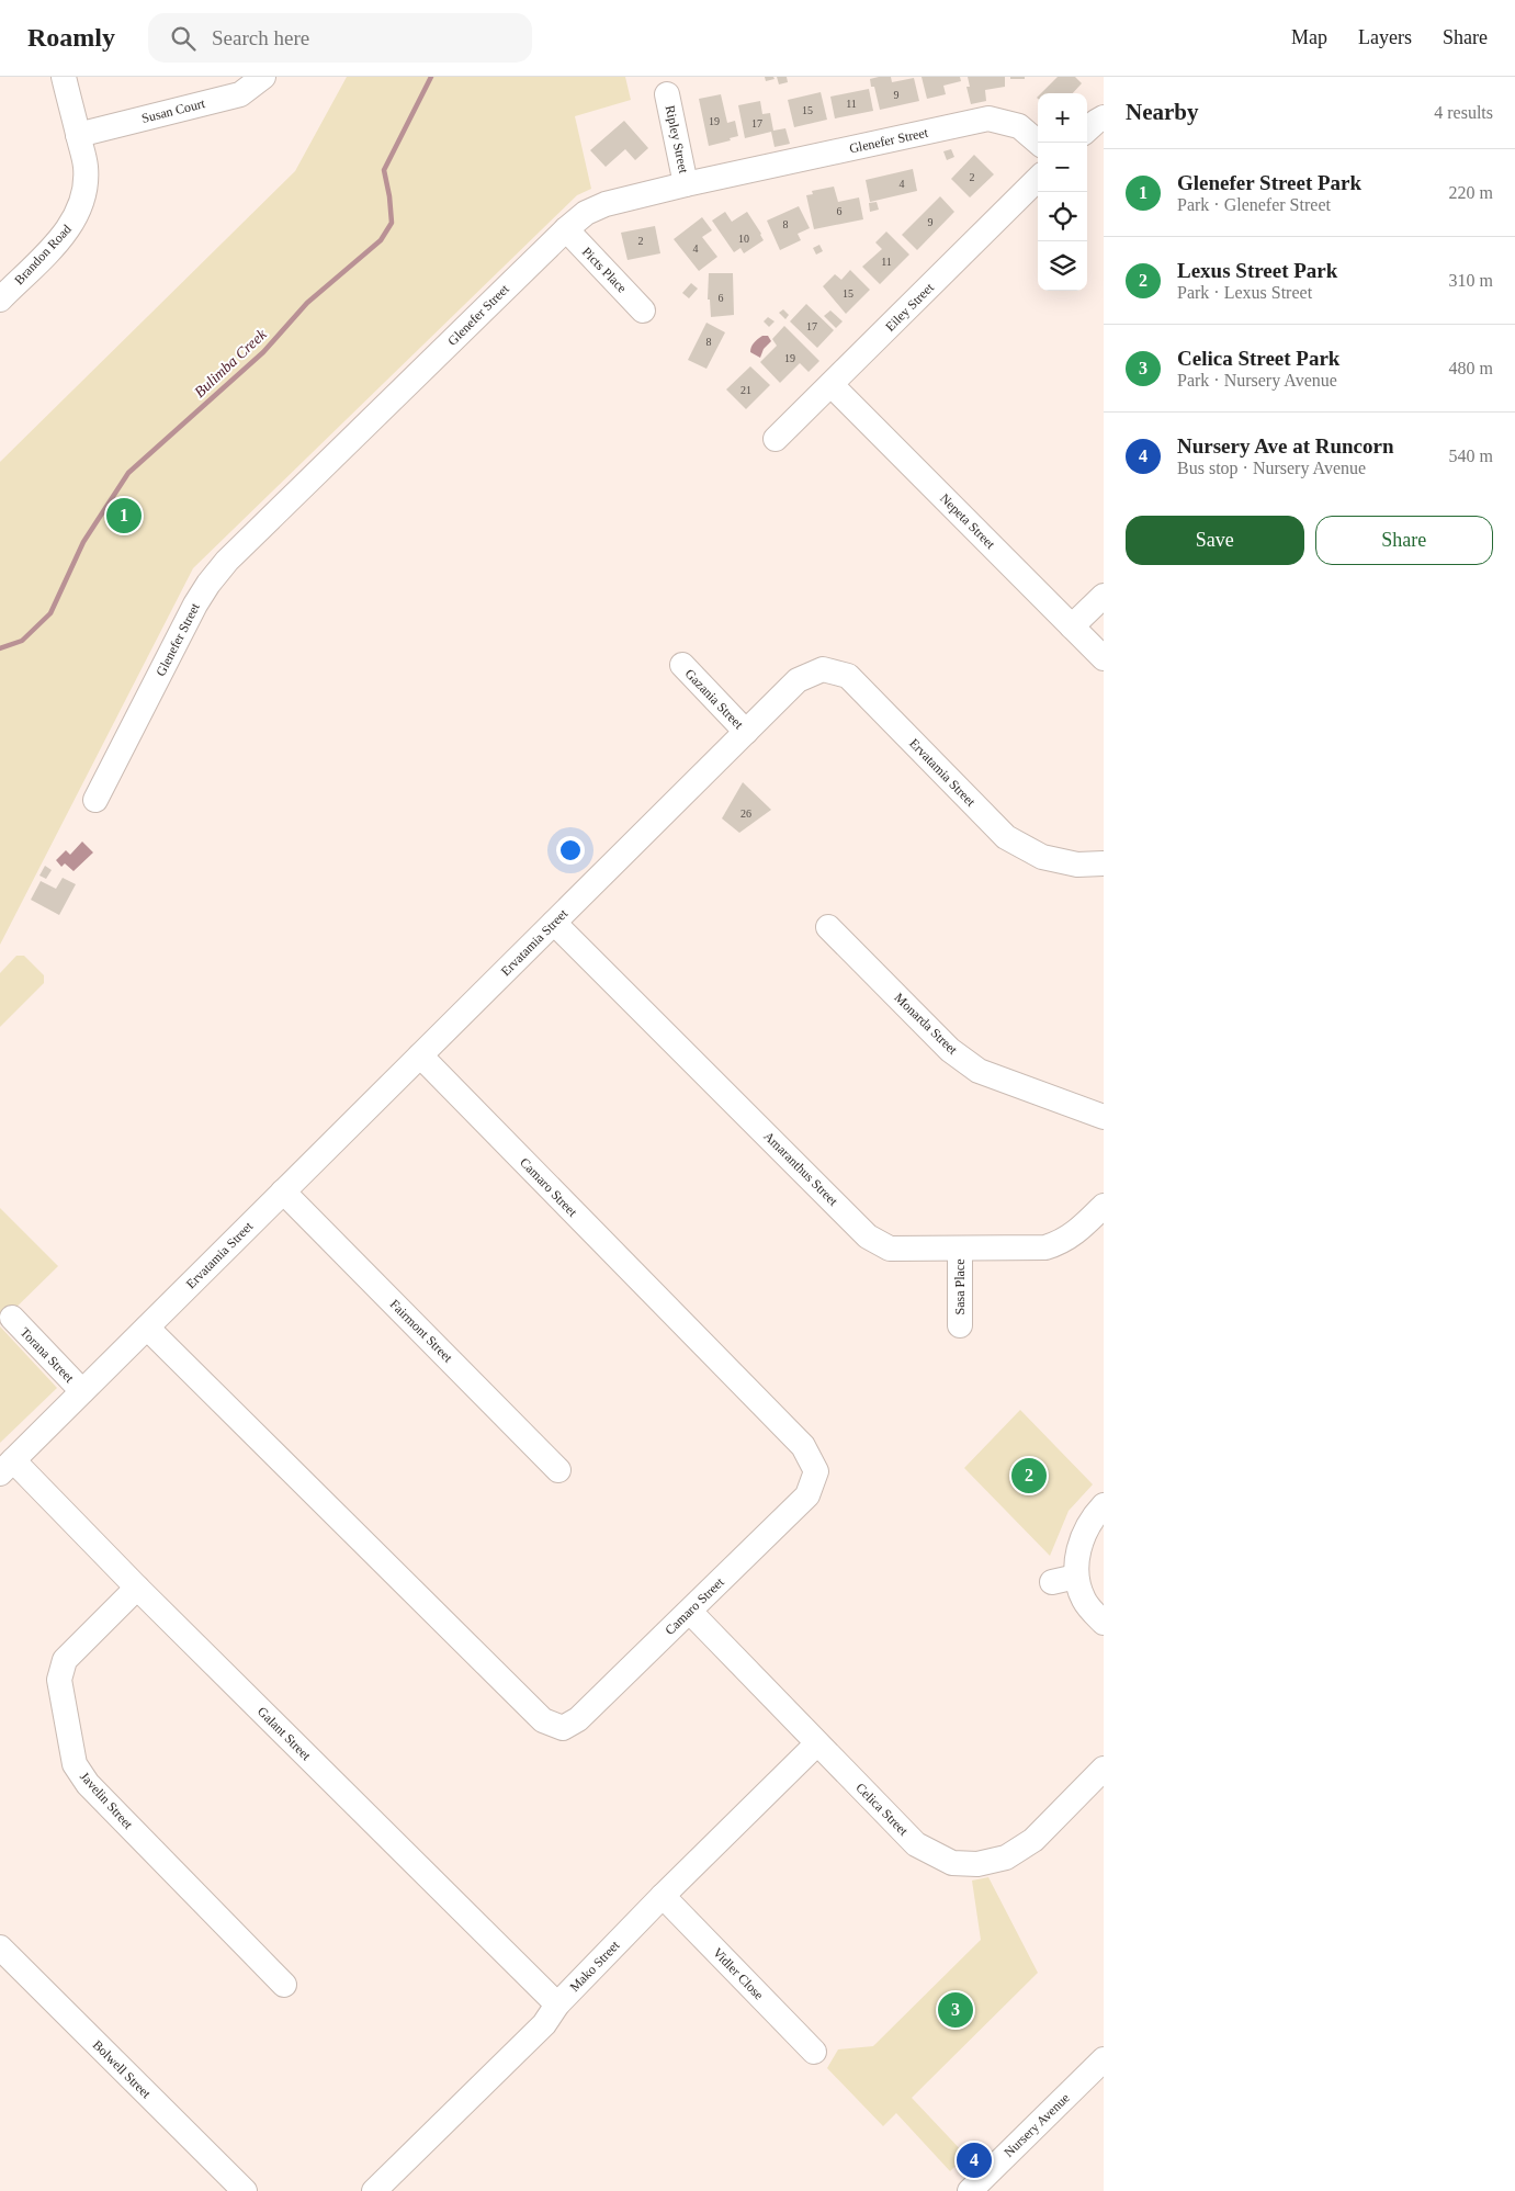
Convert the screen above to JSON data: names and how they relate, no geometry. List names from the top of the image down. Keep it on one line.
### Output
{"streets":{"street":["Susan Court","Ripley Street","Glenefer Street","Brandon Road","Picts Place","Eiley Street","Nepeta Street","Gazania Street","Ervatamia Street","Monarda Street","Amaranthus Street","Camaro Street","Sasa Place","Fairmont Street","Torana Street","Galant Street","Javelin Street","Celica Street","Mako Street","Vidler Close","Bolwell Street","Nursery Avenue"]},"crossings":[["Susan Court","Brandon Road"],["Ripley Street","Glenefer Street"],["Glenefer Street","Picts Place"],["Eiley Street","Nepeta Street"],["Gazania Street","Ervatamia Street"],["Ervatamia Street","Amaranthus Street"],["Ervatamia Street","Camaro Street"],["Ervatamia Street","Fairmont Street"],["Ervatamia Street","Torana Street"],["Ervatamia Street","Galant Street"],["Amaranthus Street","Sasa Place"],["Camaro Street","Celica Street"],["Galant Street","Javelin Street"],["Galant Street","Mako Street"],["Celica Street","Mako Street"],["Mako Street","Vidler Close"]],"water":["Bulimba Creek"],"house_numbers":["9","11","15","19","17","2","4","6","9","8","10","2","4","11","15","6","17","8","19","21","26"],"page":{"header":"Roamly","search":"Search here","nav":["Map","Layers","Share"],"heading":["Nearby","4 results"],"map_buttons":["+","−"],"list":[{"mark":"1","name":"Glenefer Street Park","note":"Park · Glenefer Street","value":"220 m"},{"mark":"2","name":"Lexus Street Park","note":"Park · Lexus Street","value":"310 m"},{"mark":"3","name":"Celica Street Park","note":"Park · Nursery Avenue","value":"480 m"},{"mark":"4","name":"Nursery Ave at Runcorn","note":"Bus stop · Nursery Avenue","value":"540 m"}],"pins":["1","2","3","4"],"buttons":["Save","Share"]}}
